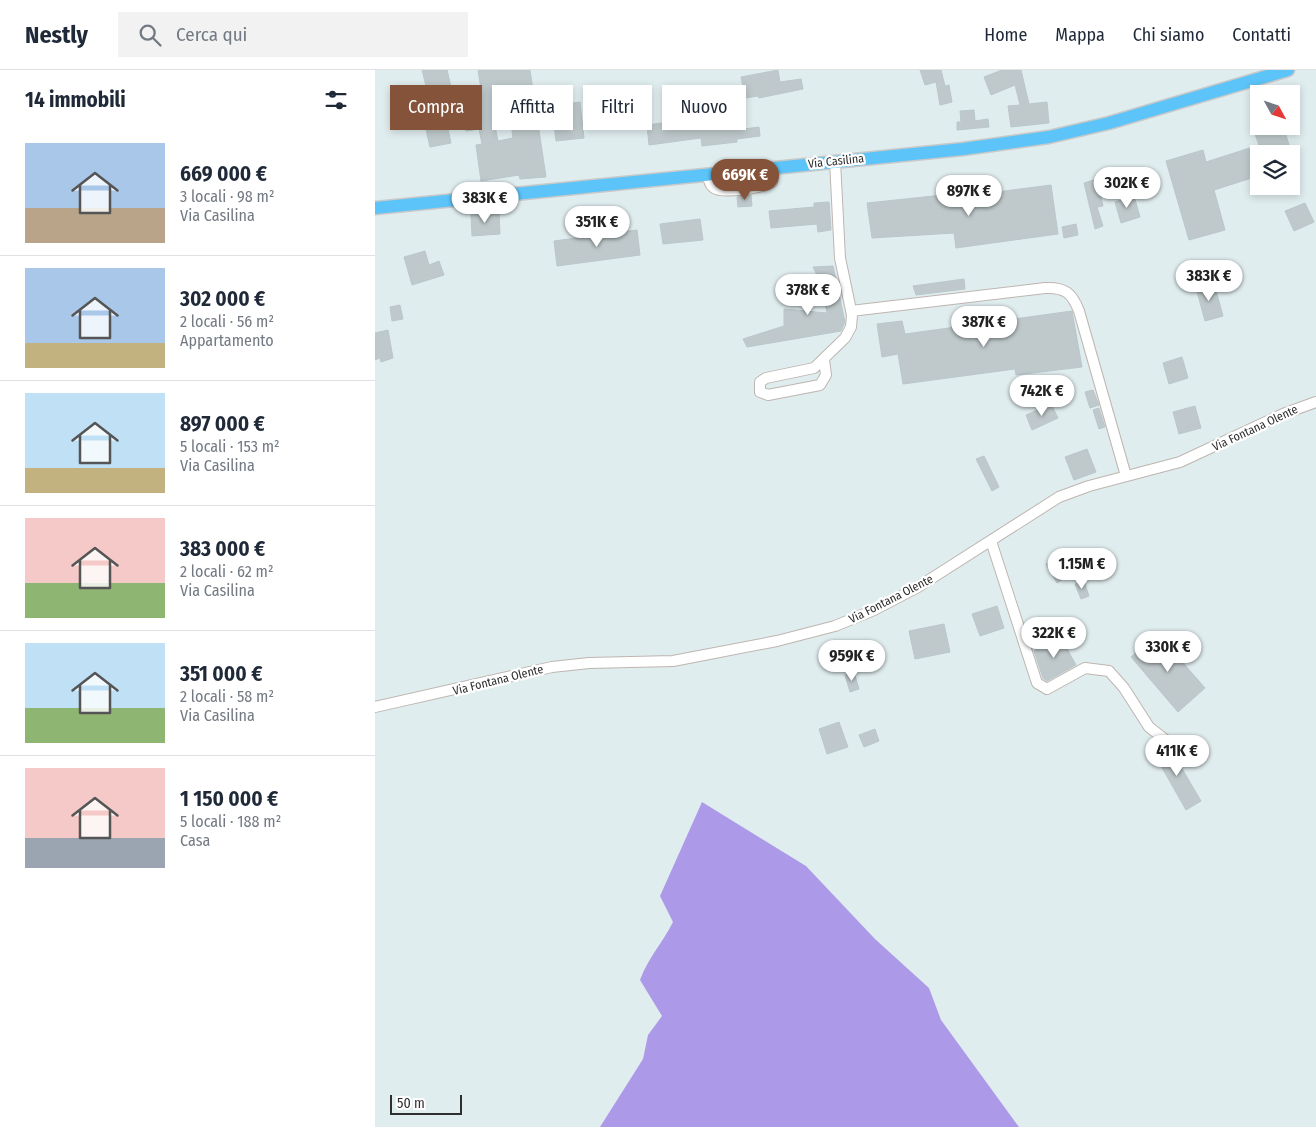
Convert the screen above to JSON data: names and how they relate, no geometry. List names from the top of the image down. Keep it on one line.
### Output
{"streets":{"main road":["Via Casilina"],"street":["Via Fontana Olente"]},"scale_bar":"50 m","north":"bottom right","page":{"header":"Nestly","search":"Cerca qui","nav":["Home","Mappa","Chi siamo","Contatti"],"heading":"14 immobili","chip":["Compra","Affitta","Filtri","Nuovo"],"list":[{"name":"669 000 €","note":"3 locali · 98 m² · Via Casilina"},{"name":"302 000 €","note":"2 locali · 56 m² · Appartamento"},{"name":"897 000 €","note":"5 locali · 153 m² · Via Casilina"},{"name":"383 000 €","note":"2 locali · 62 m² · Via Casilina"},{"name":"351 000 €","note":"2 locali · 58 m² · Via Casilina"},{"name":"1 150 000 €","note":"5 locali · 188 m² · Casa"}],"price":["669K €","302K €","897K €","383K €","351K €","383K €","378K €","387K €","742K €","1.15M €","322K €","330K €","959K €","411K €"],"scale":"50 m"}}
